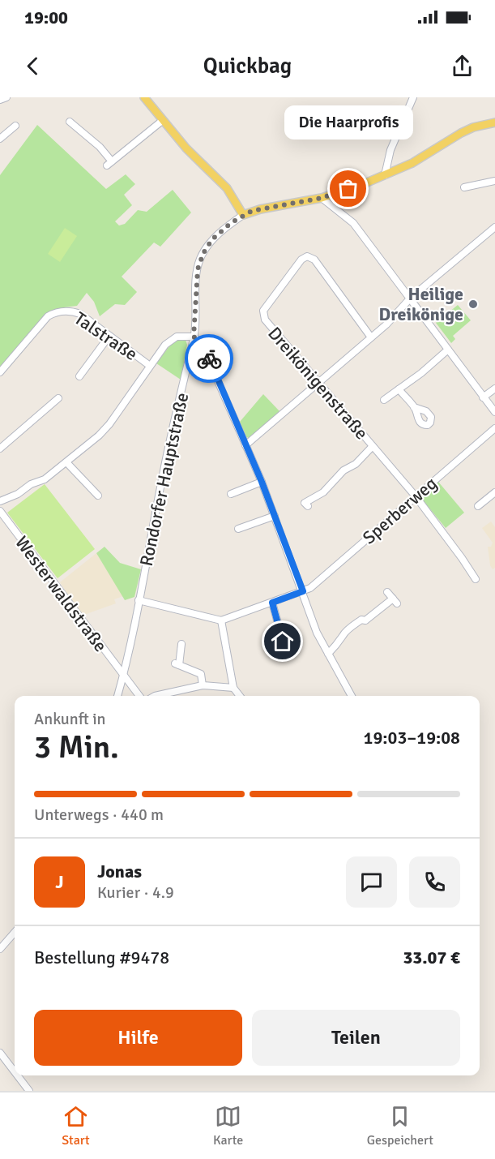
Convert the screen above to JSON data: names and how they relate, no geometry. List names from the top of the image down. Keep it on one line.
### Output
{"streets":{"main road":["Rondorfer Hauptstraße"],"street":["Talstraße","Dreikönigenstraße","Sperberweg","Westerwaldstraße"]},"crossings":[["Dreikönigenstraße","Sperberweg"],["Rondorfer Hauptstraße","Westerwaldstraße"]],"places":["Die Haarprofis","Heilige Dreikönige"],"page":{"status":"19:00","header":"Quickbag","bubble":"Die Haarprofis","heading":["3 Min.","Ankunft in","19:03–19:08"],"panel":["Jonas","Kurier · 4.9","Bestellung #9478","33.07 €"],"bar":"Unterwegs · 440 m","round":"J","buttons":["Hilfe","Teilen"],"tabs":["Start","Karte","Gespeichert"]}}
